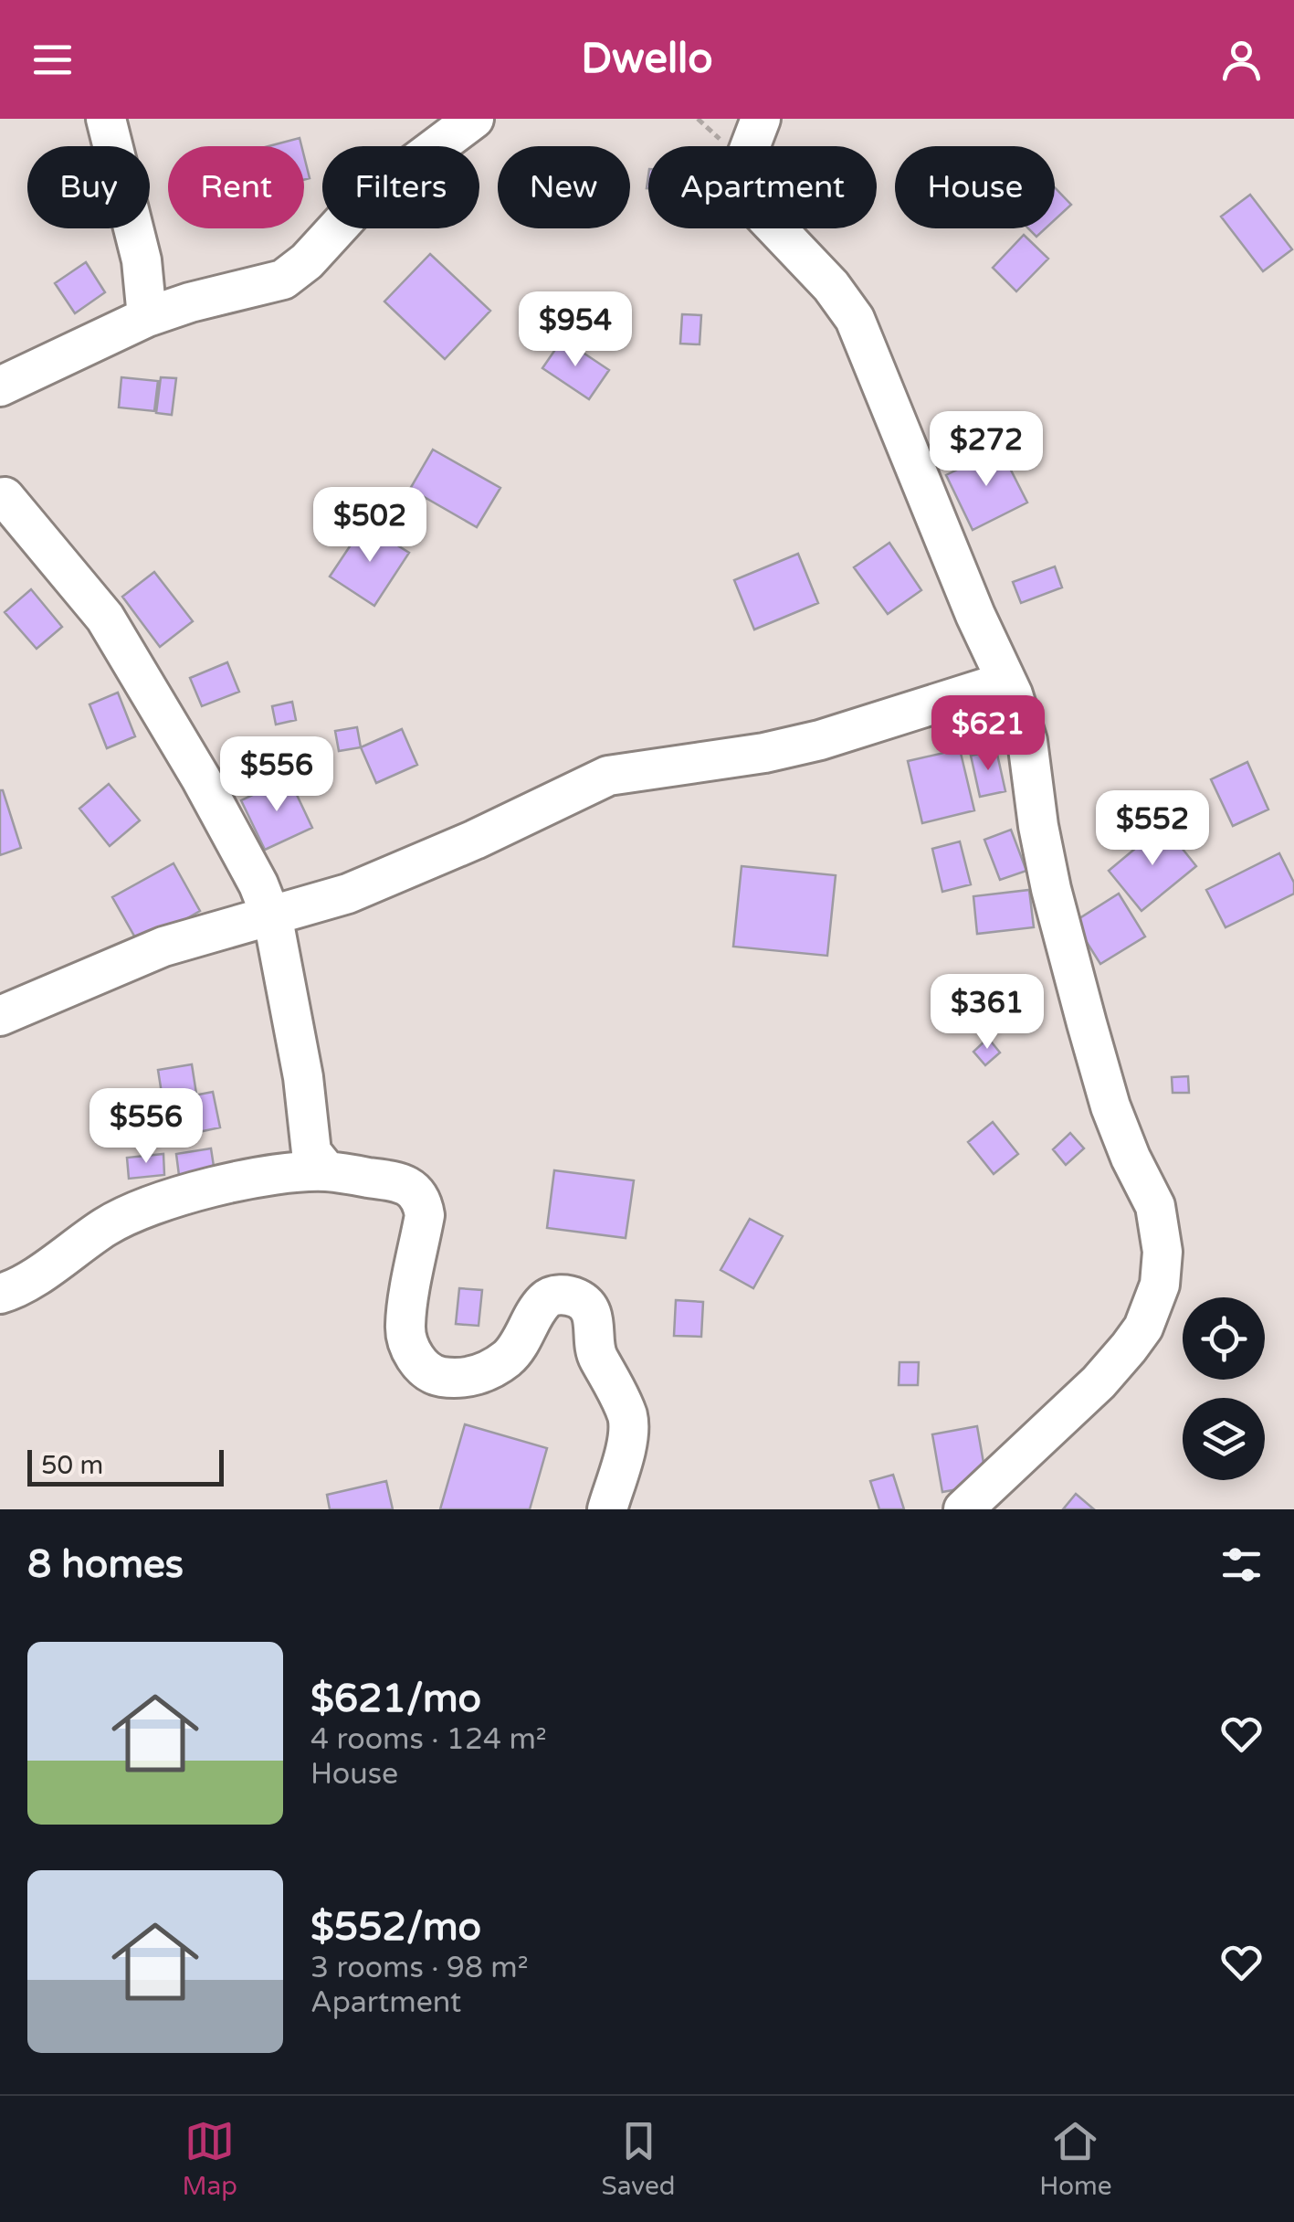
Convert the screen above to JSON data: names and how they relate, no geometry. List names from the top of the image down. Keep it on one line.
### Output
{"scale_bar":"50 m","page":{"header":"Dwello","chip":["Buy","Rent","Filters","New","Apartment","House"],"price":["$954","$272","$502","$621","$556","$552","$361","$556"],"scale":"50 m","heading":"8 homes","list":[{"name":"$621/mo","note":"4 rooms · 124 m² · House"},{"name":"$552/mo","note":"3 rooms · 98 m² · Apartment"}],"tabs":["Map","Saved","Home"]}}
